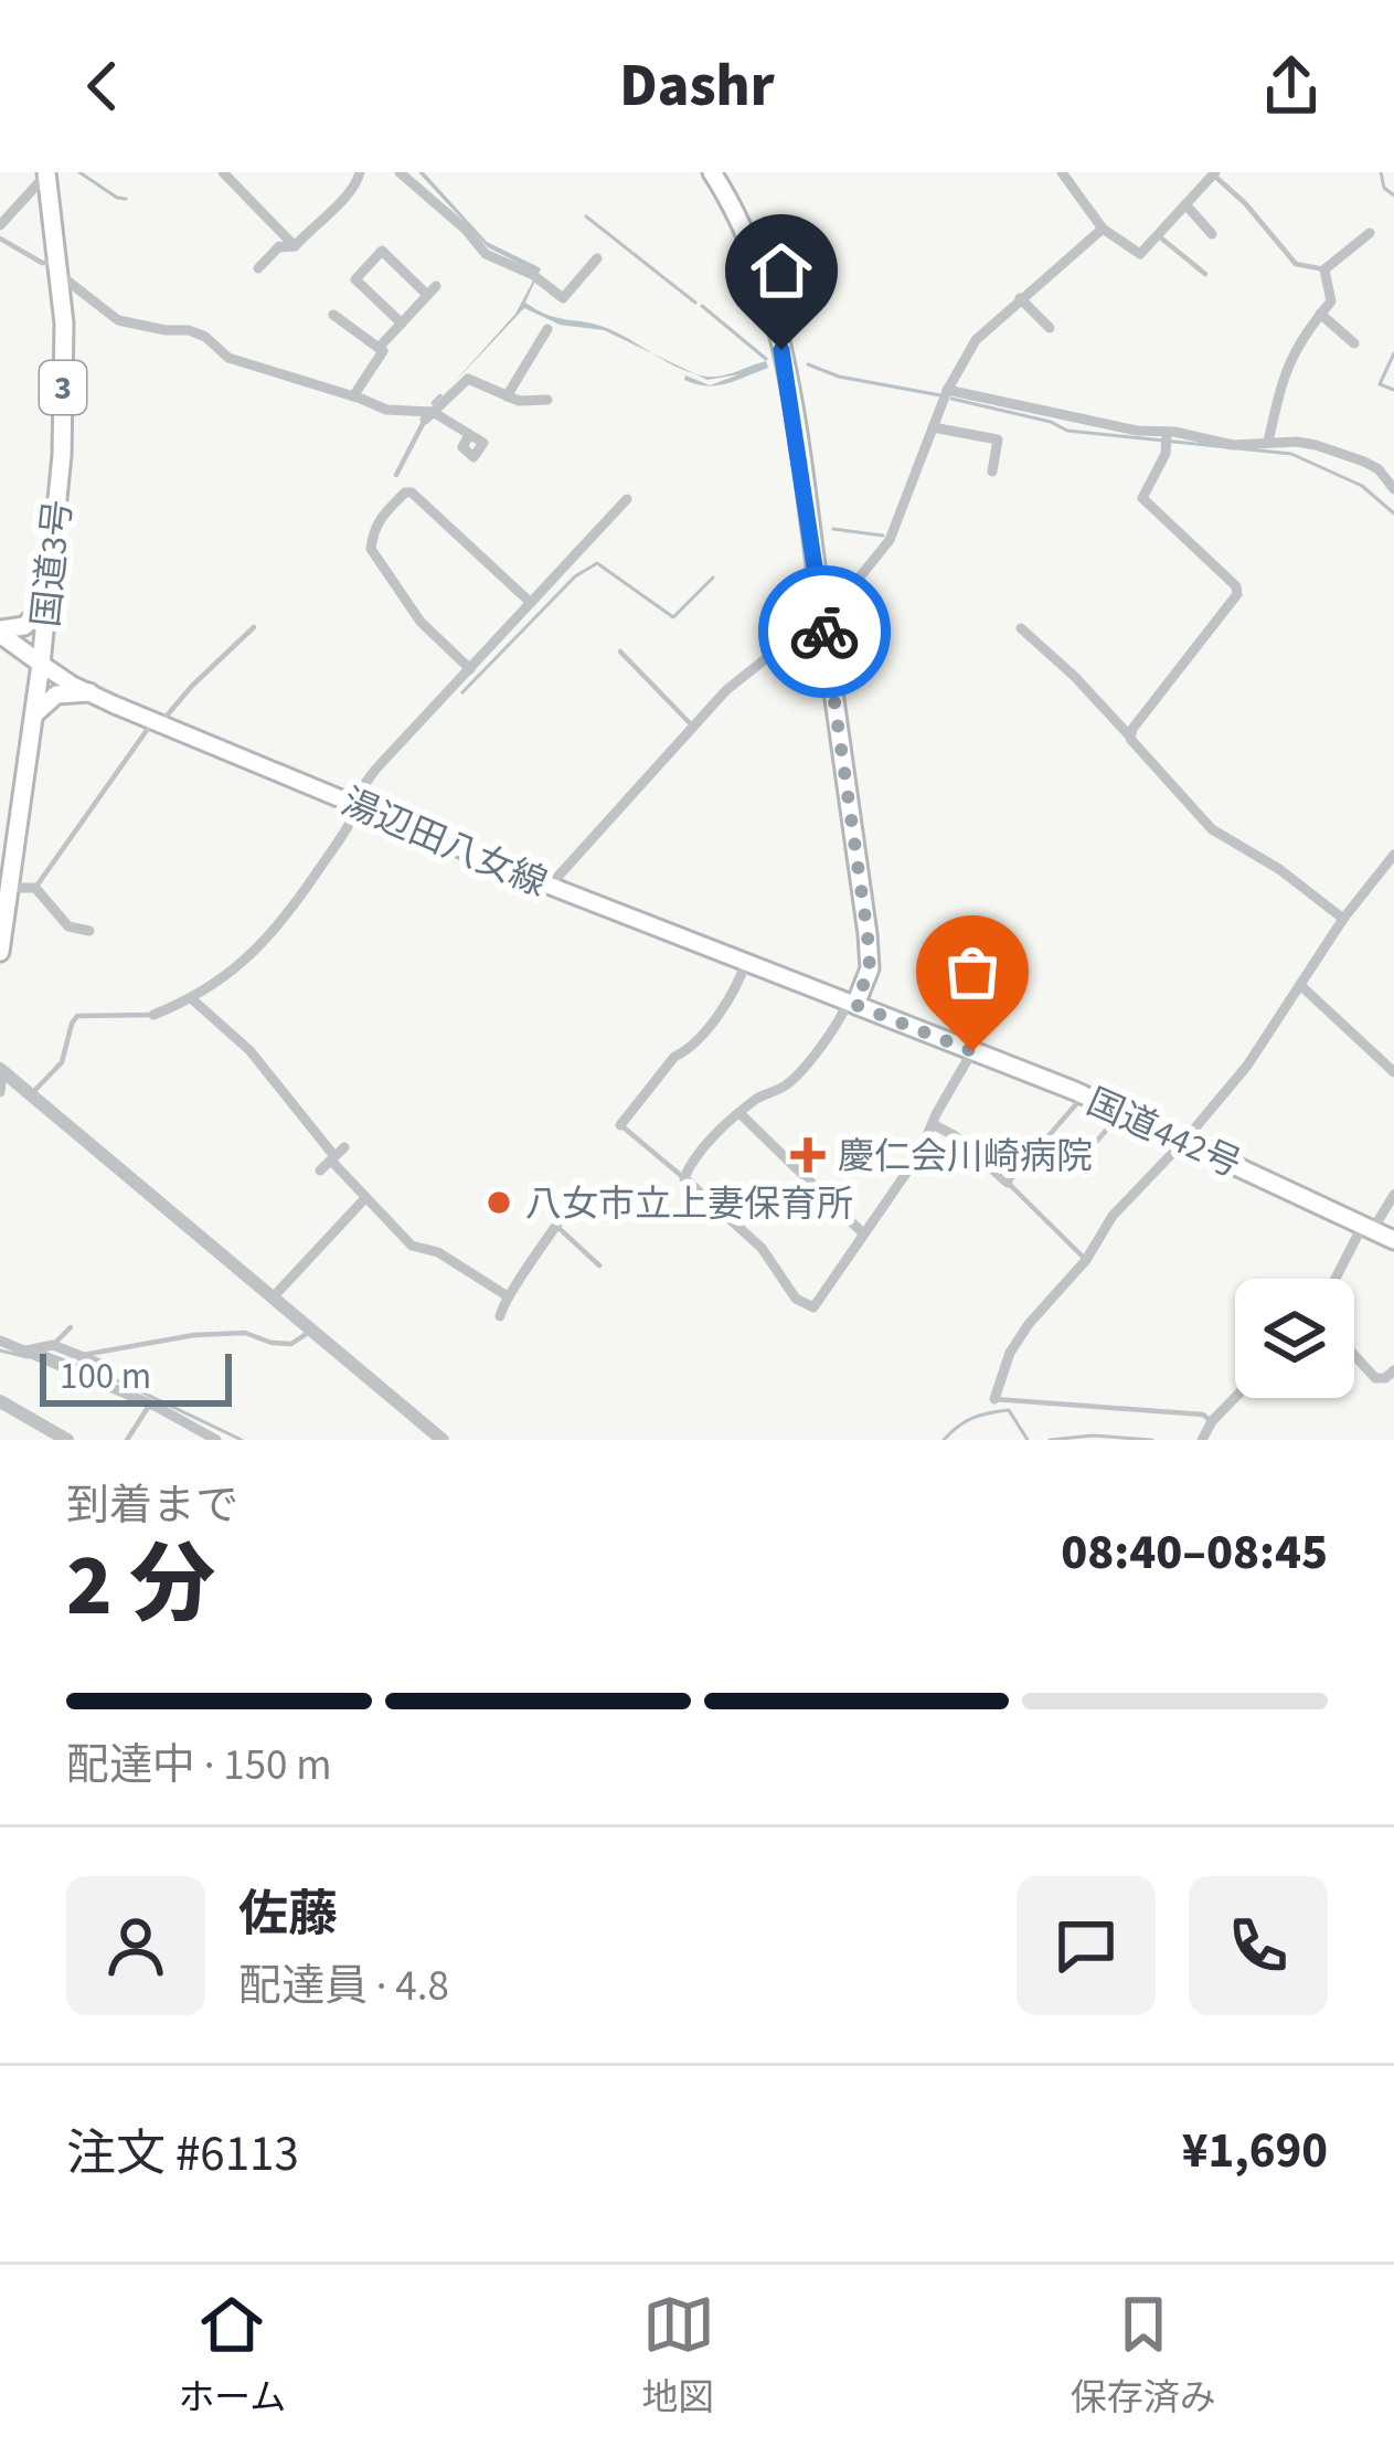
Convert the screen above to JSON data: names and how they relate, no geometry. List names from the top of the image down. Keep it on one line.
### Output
{"streets":{"main road":["3","国道3号","湯辺田八女線","国道442号"]},"crossings":[["国道3号","湯辺田八女線"],["湯辺田八女線","国道442号"]],"places":{"health":["慶仁会川崎病院"],"other":["八女市立上妻保育所"]},"scale_bar":"100 m","page":{"header":"Dashr","scale":"100 m","heading":["2 分","到着まで","08:40–08:45"],"panel":["佐藤","配達員 · 4.8","注文 #6113","¥1,690"],"bar":"配達中 · 150 m","tabs":["ホーム","地図","保存済み"]}}
